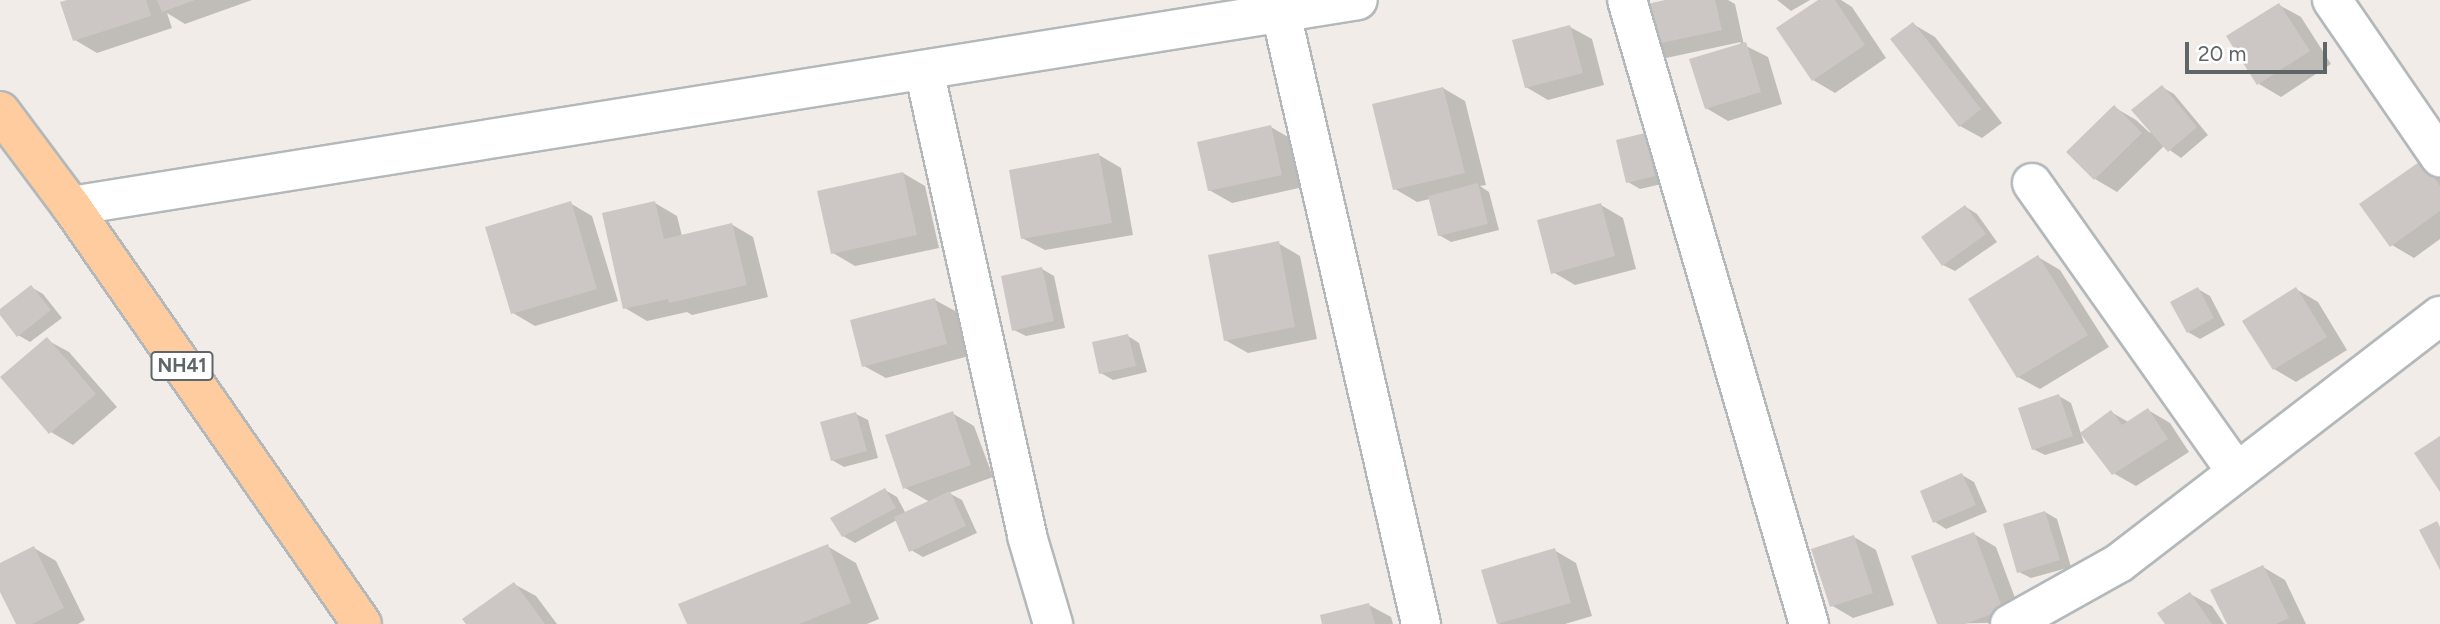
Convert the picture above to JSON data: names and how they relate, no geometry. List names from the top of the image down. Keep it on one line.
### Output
{"streets":{"highway":["NH41"]},"scale_bar":"20 m"}
